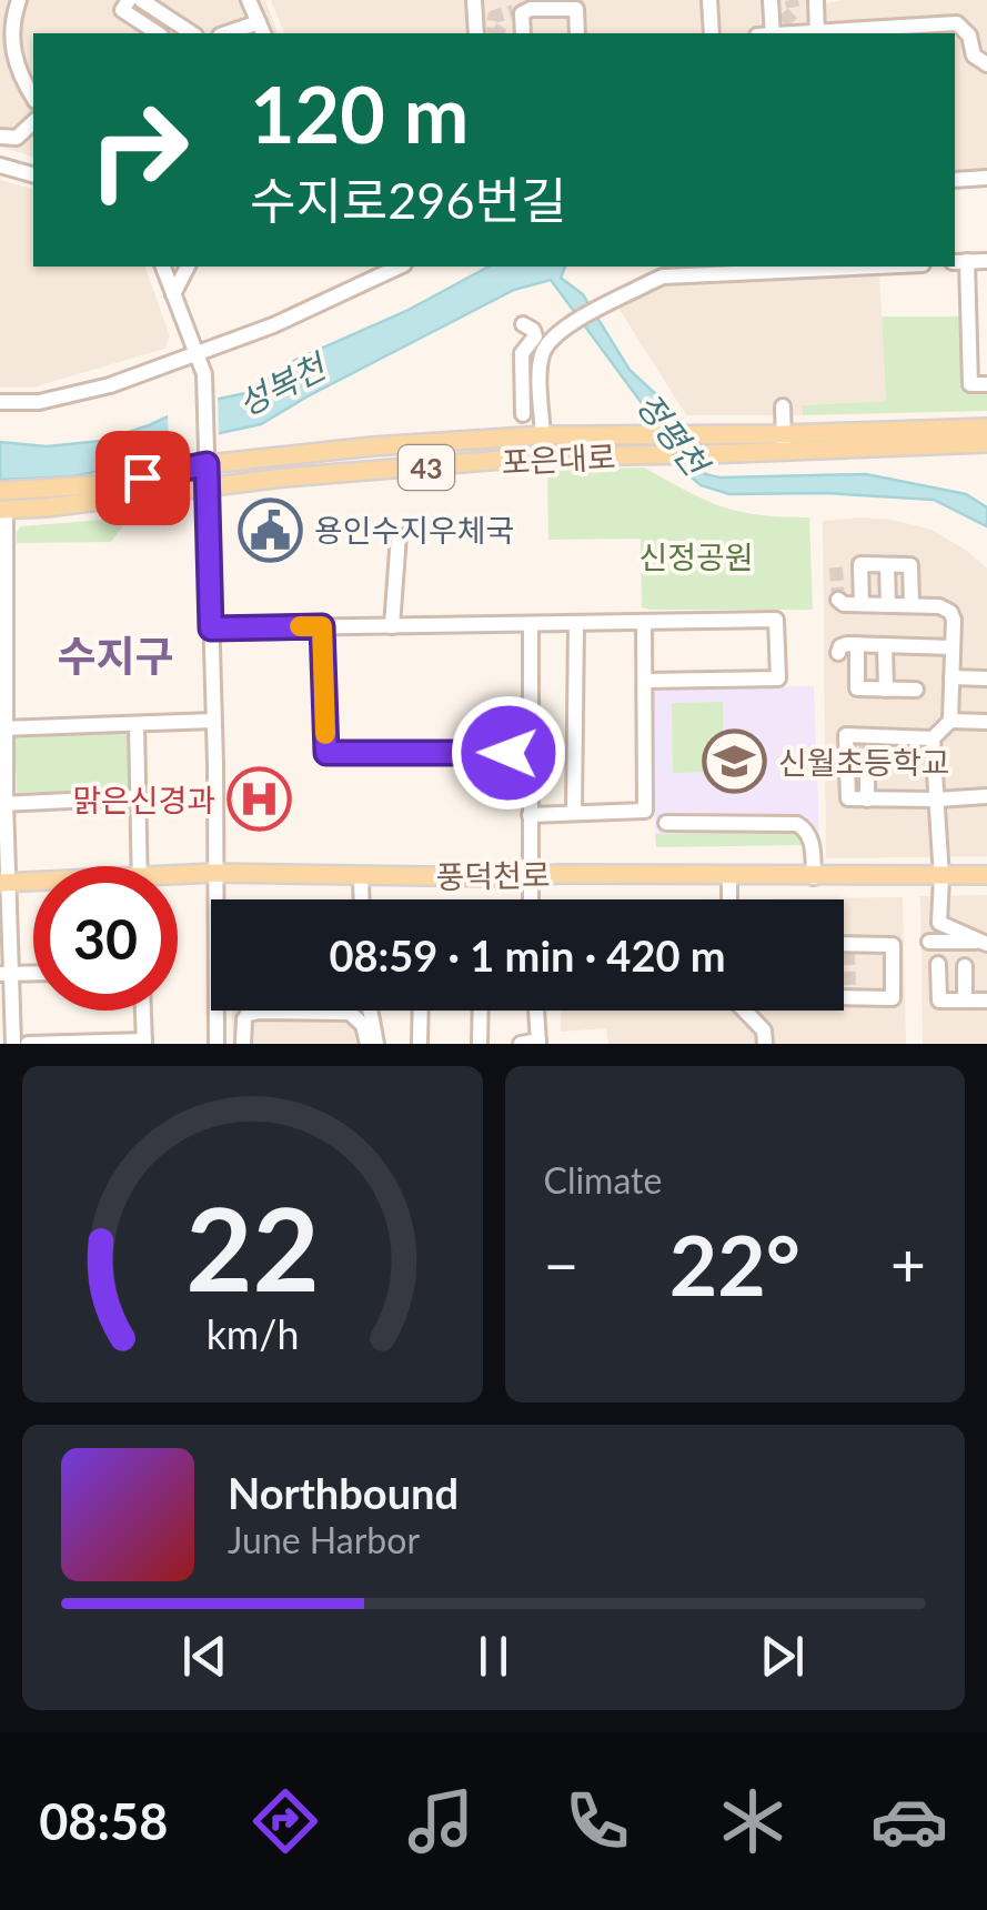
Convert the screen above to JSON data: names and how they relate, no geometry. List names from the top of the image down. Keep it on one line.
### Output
{"streets":{"main road":["포은대로","43","풍덕천로"]},"districts":["수지구"],"water":["성복천","정평천"],"parks":["신정공원"],"places":{"public building":["용인수지우체국"],"school or university":["신월초등학교"],"hospital":["맑은신경과"]},"page":{"turn":["120 m","수지로296번길"],"limit":"30","trip":"08:59 · 1 min · 420 m","tile":"Climate","heat":["−","22°","+"],"song":["Northbound","June Harbor"],"tabs":"08:58","gauge":["22","km/h"]}}
